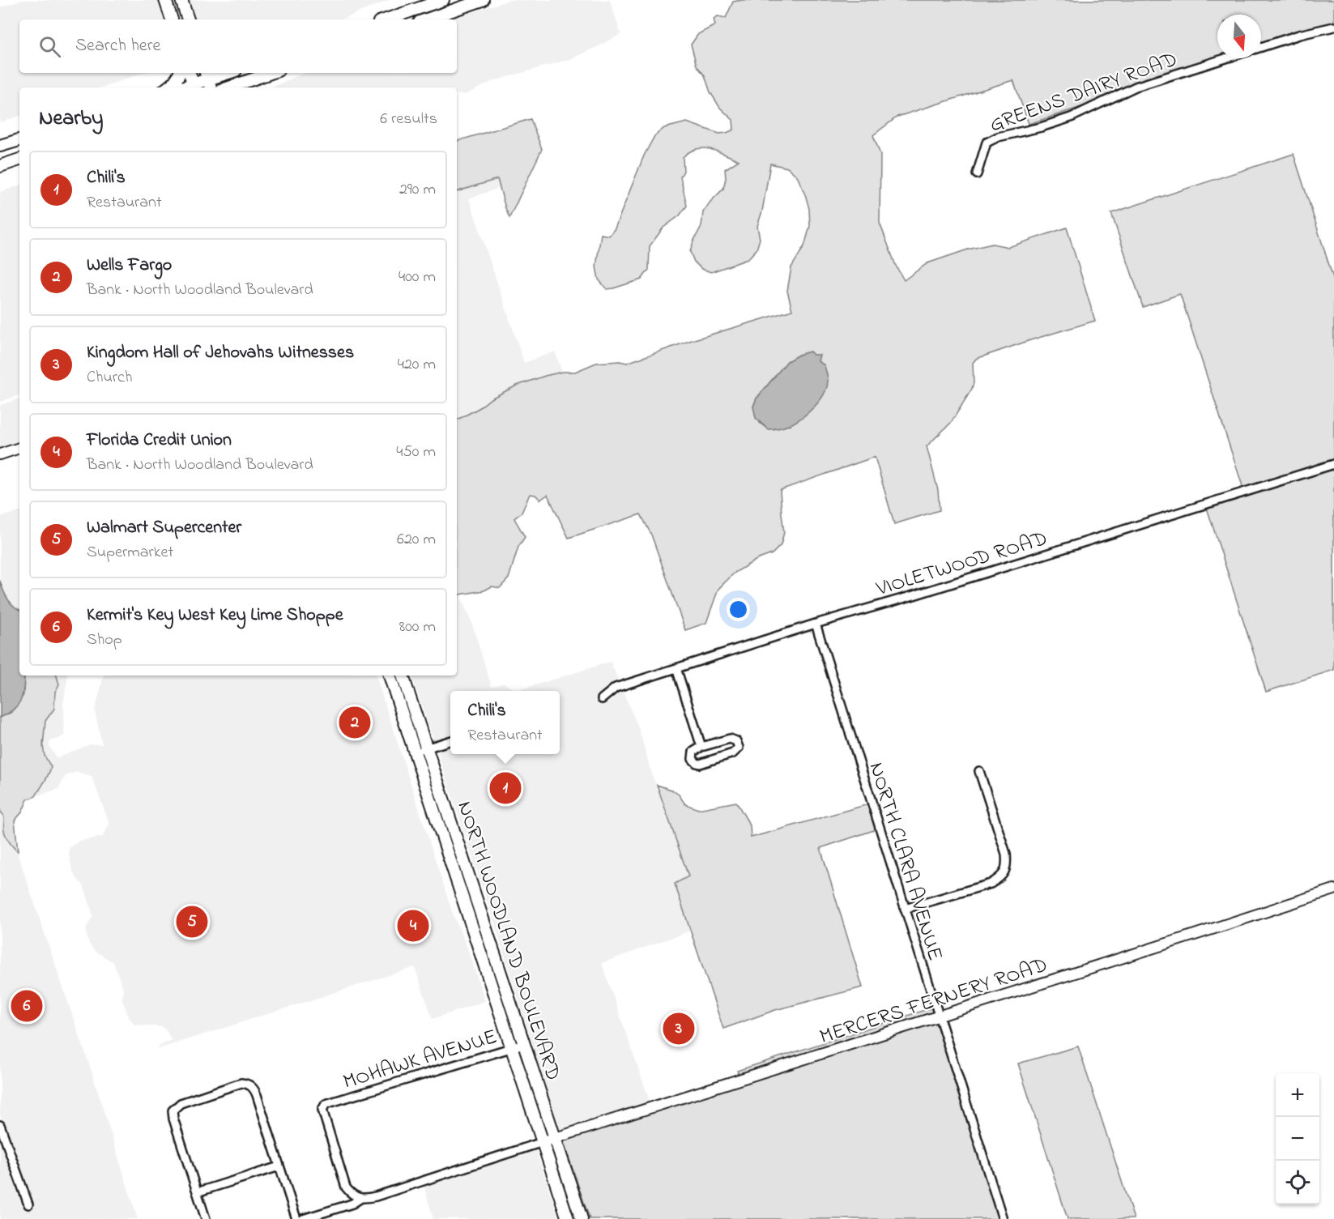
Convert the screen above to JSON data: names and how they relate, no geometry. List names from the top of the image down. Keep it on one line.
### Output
{"streets":{"main road":["NORTH WOODLAND BOULEVARD"],"street":["GREENS DAIRY ROAD","VIOLETWOOD ROAD","NORTH CLARA AVENUE","MERCERS FERNERY ROAD","MOHAWK AVENUE"]},"crossings":[["VIOLETWOOD ROAD","NORTH CLARA AVENUE"],["NORTH CLARA AVENUE","MERCERS FERNERY ROAD"],["NORTH WOODLAND BOULEVARD","MERCERS FERNERY ROAD"],["NORTH WOODLAND BOULEVARD","MOHAWK AVENUE"]],"north":"bottom","page":{"search":"Search here","heading":["Nearby","6 results"],"list":[{"mark":"1","name":"Chili's","note":"Restaurant","value":"290 m"},{"mark":"2","name":"Wells Fargo","note":"Bank · North Woodland Boulevard","value":"400 m"},{"mark":"3","name":"Kingdom Hall of Jehovahs Witnesses","note":"Church","value":"420 m"},{"mark":"4","name":"Florida Credit Union","note":"Bank · North Woodland Boulevard","value":"450 m"},{"mark":"5","name":"Walmart Supercenter","note":"Supermarket","value":"620 m"},{"mark":"6","name":"Kermit's Key West Key Lime Shoppe","note":"Shop","value":"800 m"}],"popup":["Chili's","Restaurant"],"pins":["2","1","5","4","6","3"],"map_buttons":["+","−"]}}
